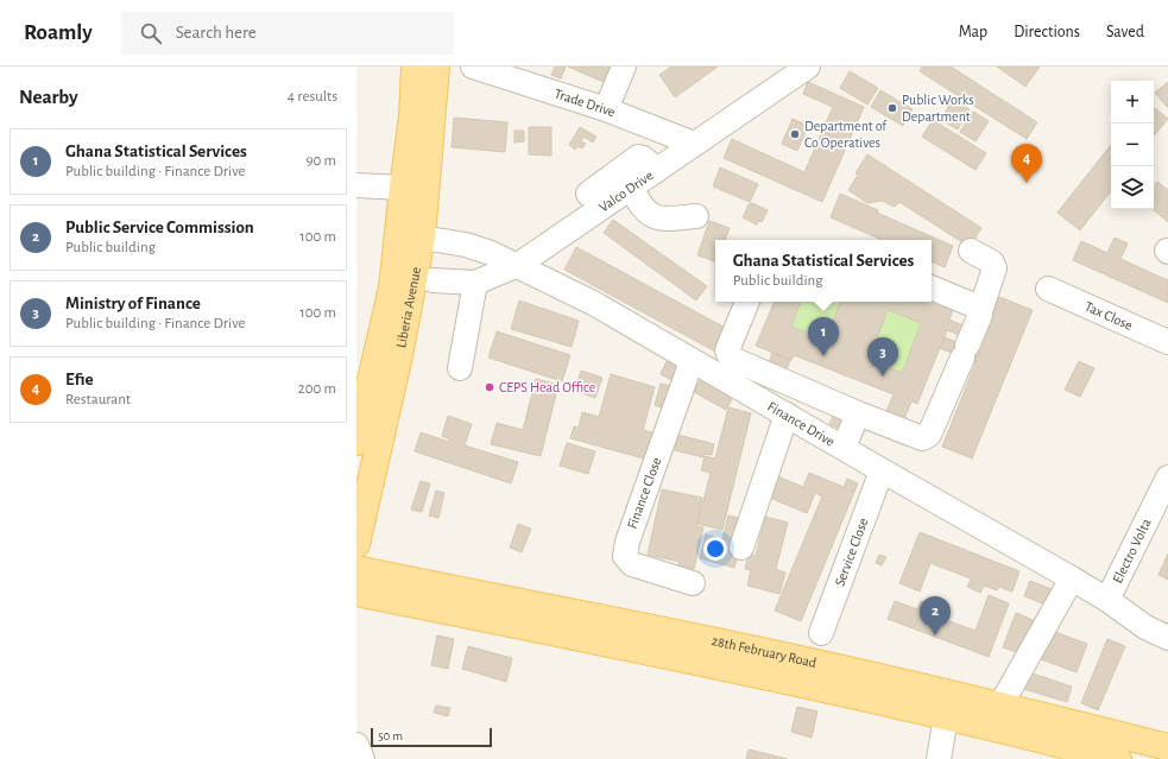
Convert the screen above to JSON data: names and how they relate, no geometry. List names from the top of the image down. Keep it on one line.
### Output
{"streets":{"main road":["Liberia Avenue","28th February Road"],"street":["Trade Drive","Valco Drive","Tax Close","Finance Drive","Finance Close","Service Close","Electro Volta"]},"crossings":[["Trade Drive","Valco Drive"],["Valco Drive","Finance Drive"],["Liberia Avenue","Finance Drive"],["Finance Drive","Finance Close"],["Finance Drive","Service Close"],["Finance Drive","Electro Volta"]],"places":["Public Works Department","Department of Co Operatives","CEPS Head Office"],"scale_bar":"50 m","page":{"header":"Roamly","search":"Search here","nav":["Map","Directions","Saved"],"heading":["Nearby","4 results"],"map_buttons":["+","−"],"list":[{"mark":"1","name":"Ghana Statistical Services","note":"Public building · Finance Drive","value":"90 m"},{"mark":"2","name":"Public Service Commission","note":"Public building","value":"100 m"},{"mark":"3","name":"Ministry of Finance","note":"Public building · Finance Drive","value":"100 m"},{"mark":"4","name":"Efie","note":"Restaurant","value":"200 m"}],"pins":["4","1","3","2"],"popup":["Ghana Statistical Services","Public building"],"scale":"50 m"}}
